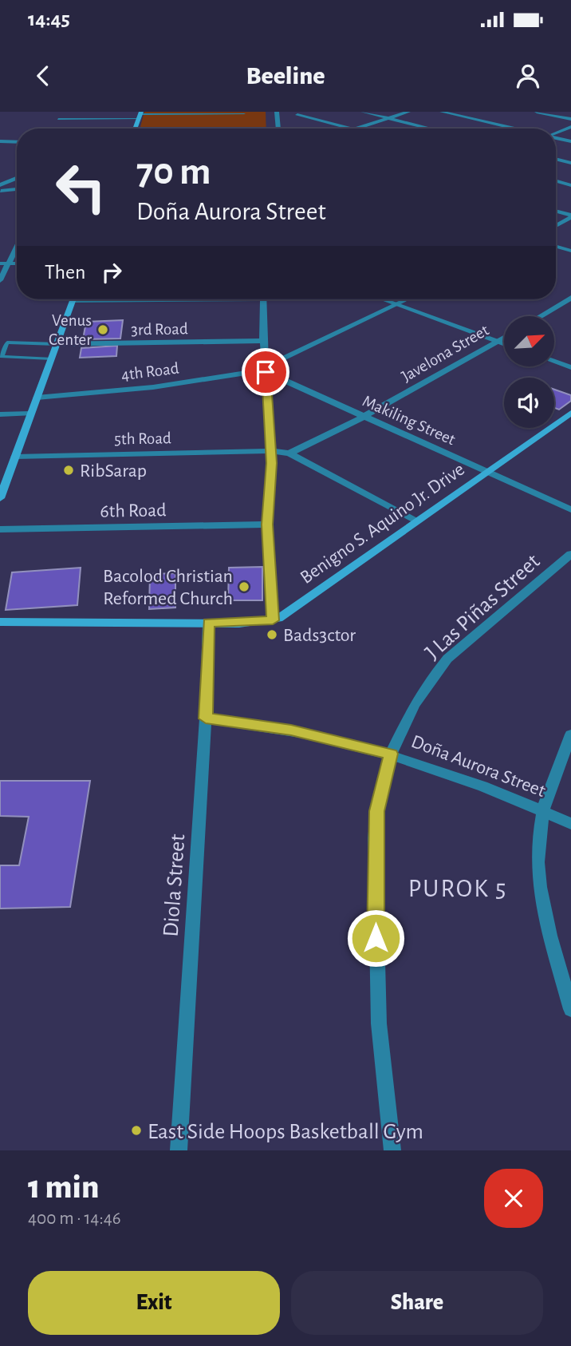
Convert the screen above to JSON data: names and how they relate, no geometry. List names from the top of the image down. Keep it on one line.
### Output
{"streets":{"main road":["Benigno S. Aquino Jr. Drive"],"street":["3rd Road","Javelona Street","4th Road","Makiling Street","5th Road","6th Road","J Las Piñas Street","Doña Aurora Street","Diola Street"]},"crossings":[["Javelona Street","Makiling Street"],["4th Road","Makiling Street"],["Makiling Street","Benigno S. Aquino Jr. Drive"],["Benigno S. Aquino Jr. Drive","Diola Street"],["J Las Piñas Street","Doña Aurora Street"],["Doña Aurora Street","Diola Street"]],"districts":["PUROK 5"],"places":["Venus Center","RibSarap","Bacolod Christian Reformed Church","Bads3ctor","East Side Hoops Basketball Gym"],"north":"top right","page":{"status":"14:45","header":"Beeline","turn":["70 m","Doña Aurora Street"],"then":"Then","heading":["1 min","400 m · 14:46"],"buttons":["Exit","Share"]}}
